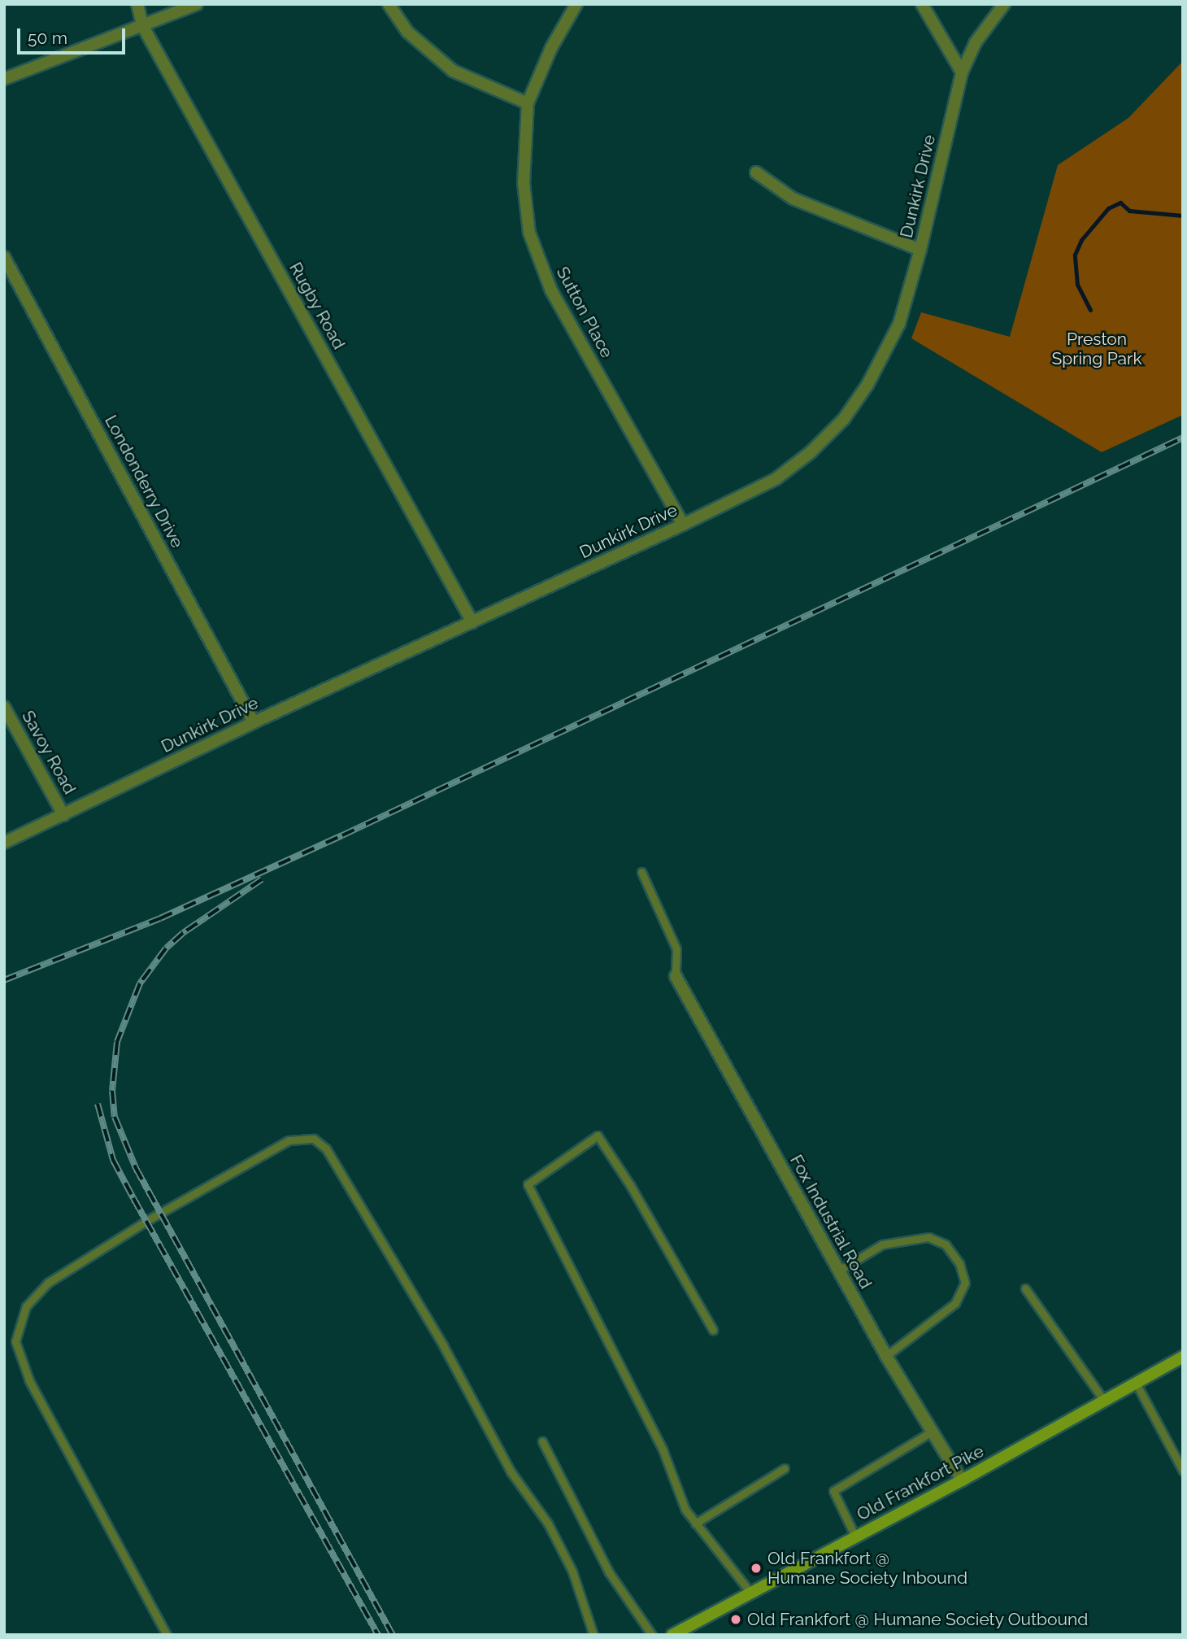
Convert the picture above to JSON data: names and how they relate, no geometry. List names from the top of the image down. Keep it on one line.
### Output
{"streets":{"main road":["Old Frankfort Pike"],"street":["Dunkirk Drive","Rugby Road","Sutton Place","Londonderry Drive","Savoy Road","Fox Industrial Road"]},"crossings":[["Dunkirk Drive","Rugby Road"],["Dunkirk Drive","Sutton Place"],["Dunkirk Drive","Londonderry Drive"],["Dunkirk Drive","Savoy Road"],["Fox Industrial Road","Old Frankfort Pike"]],"parks":["Preston Spring Park"],"places":["Old Frankfort @ Humane Society Inbound","Old Frankfort @ Humane Society Outbound"],"scale_bar":"50 m"}
